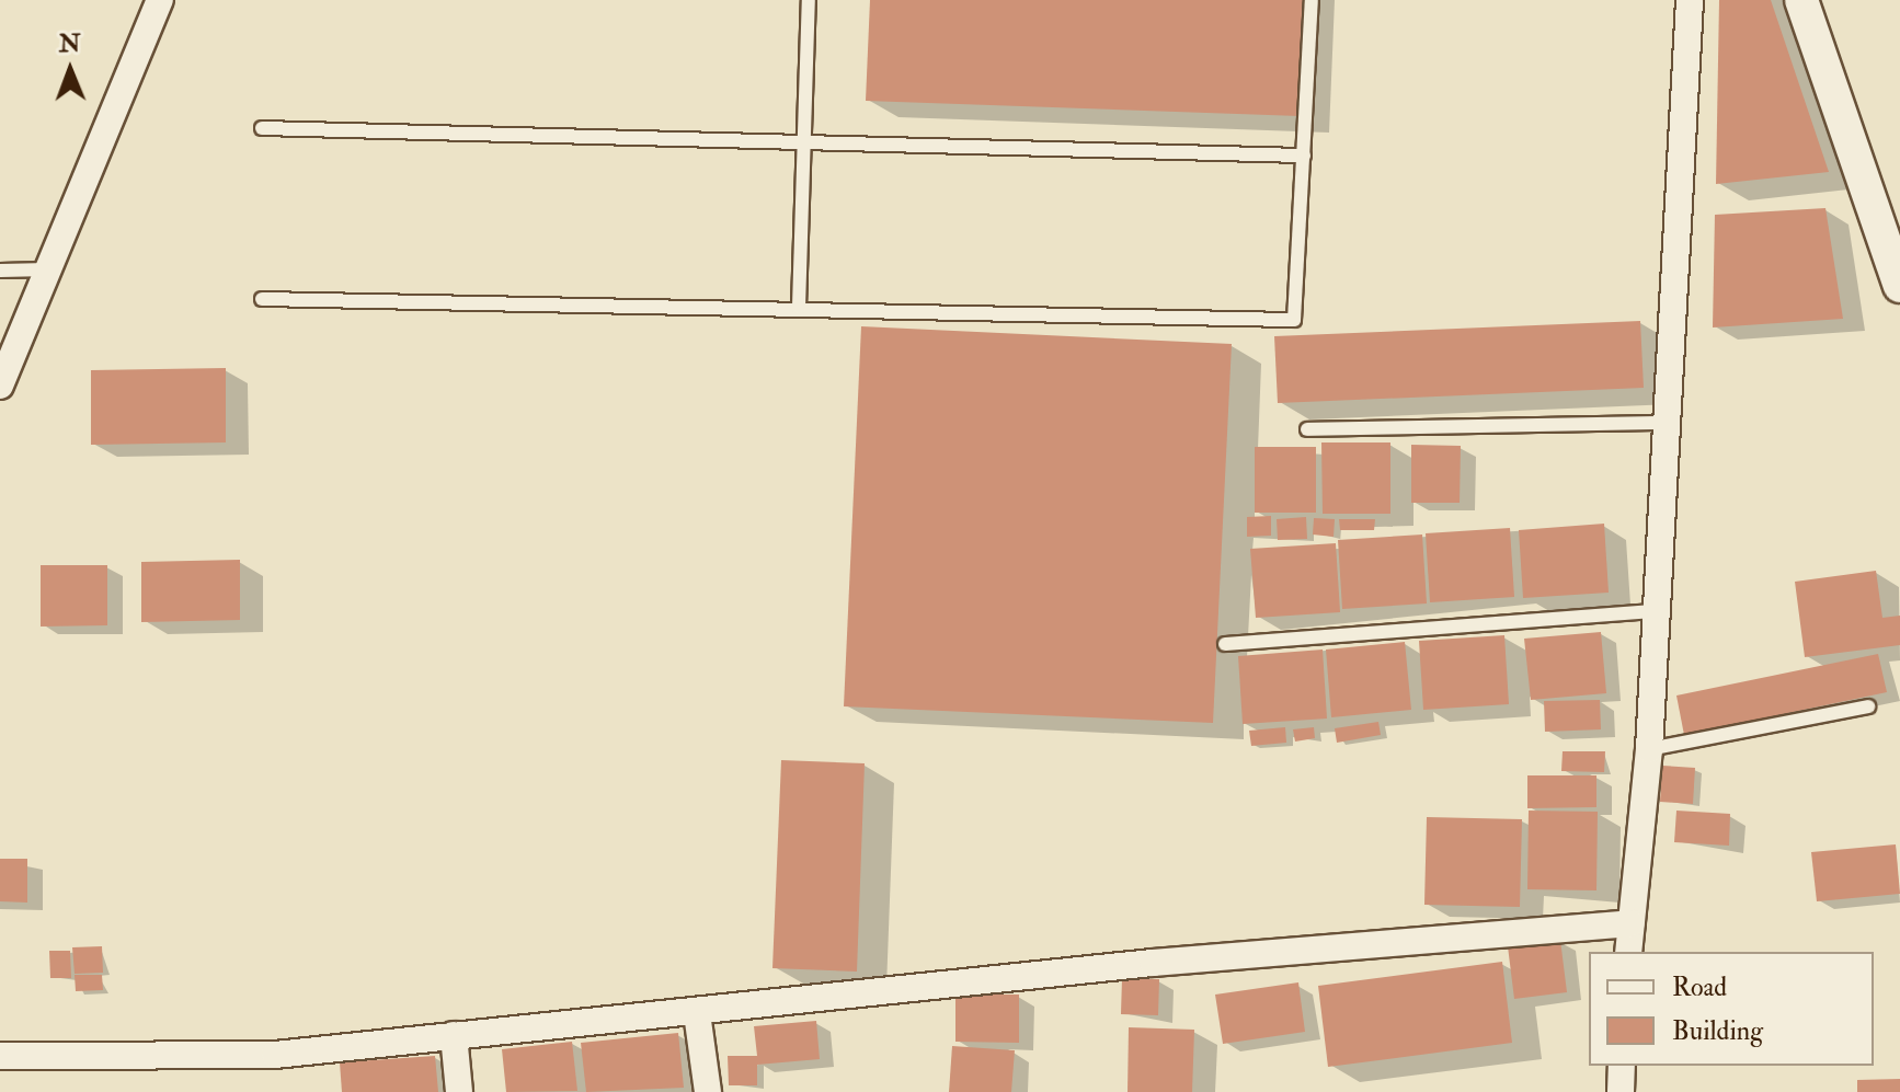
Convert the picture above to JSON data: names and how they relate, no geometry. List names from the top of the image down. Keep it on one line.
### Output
{"legend":["Road","Building"],"north":"top"}
